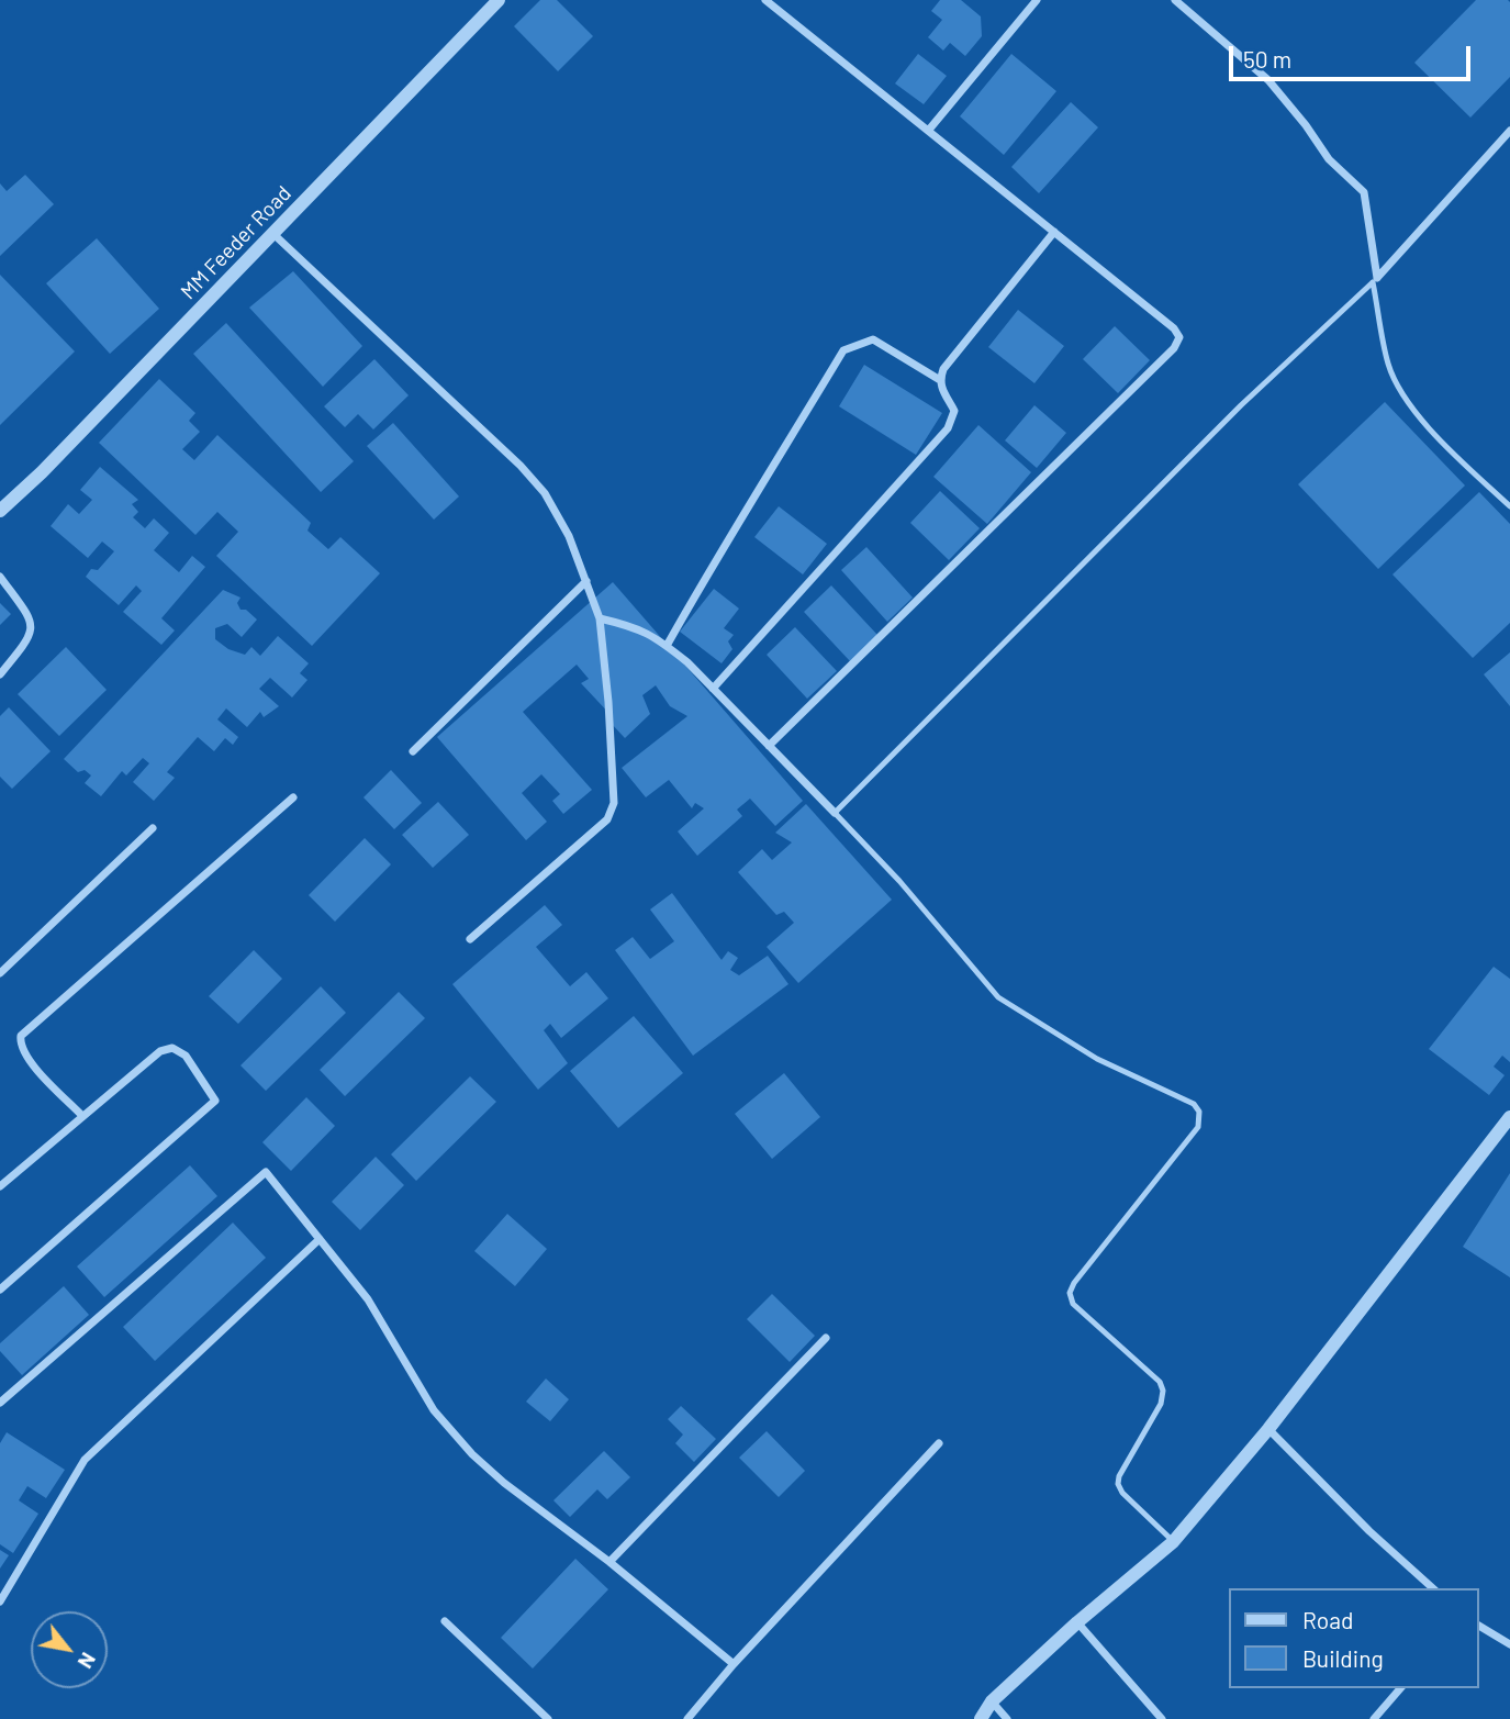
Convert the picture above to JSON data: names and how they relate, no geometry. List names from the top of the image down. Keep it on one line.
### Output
{"streets":{"street":["MM Feeder Road"]},"legend":["Road","Building"],"scale_bar":"50 m","north":"bottom right"}
